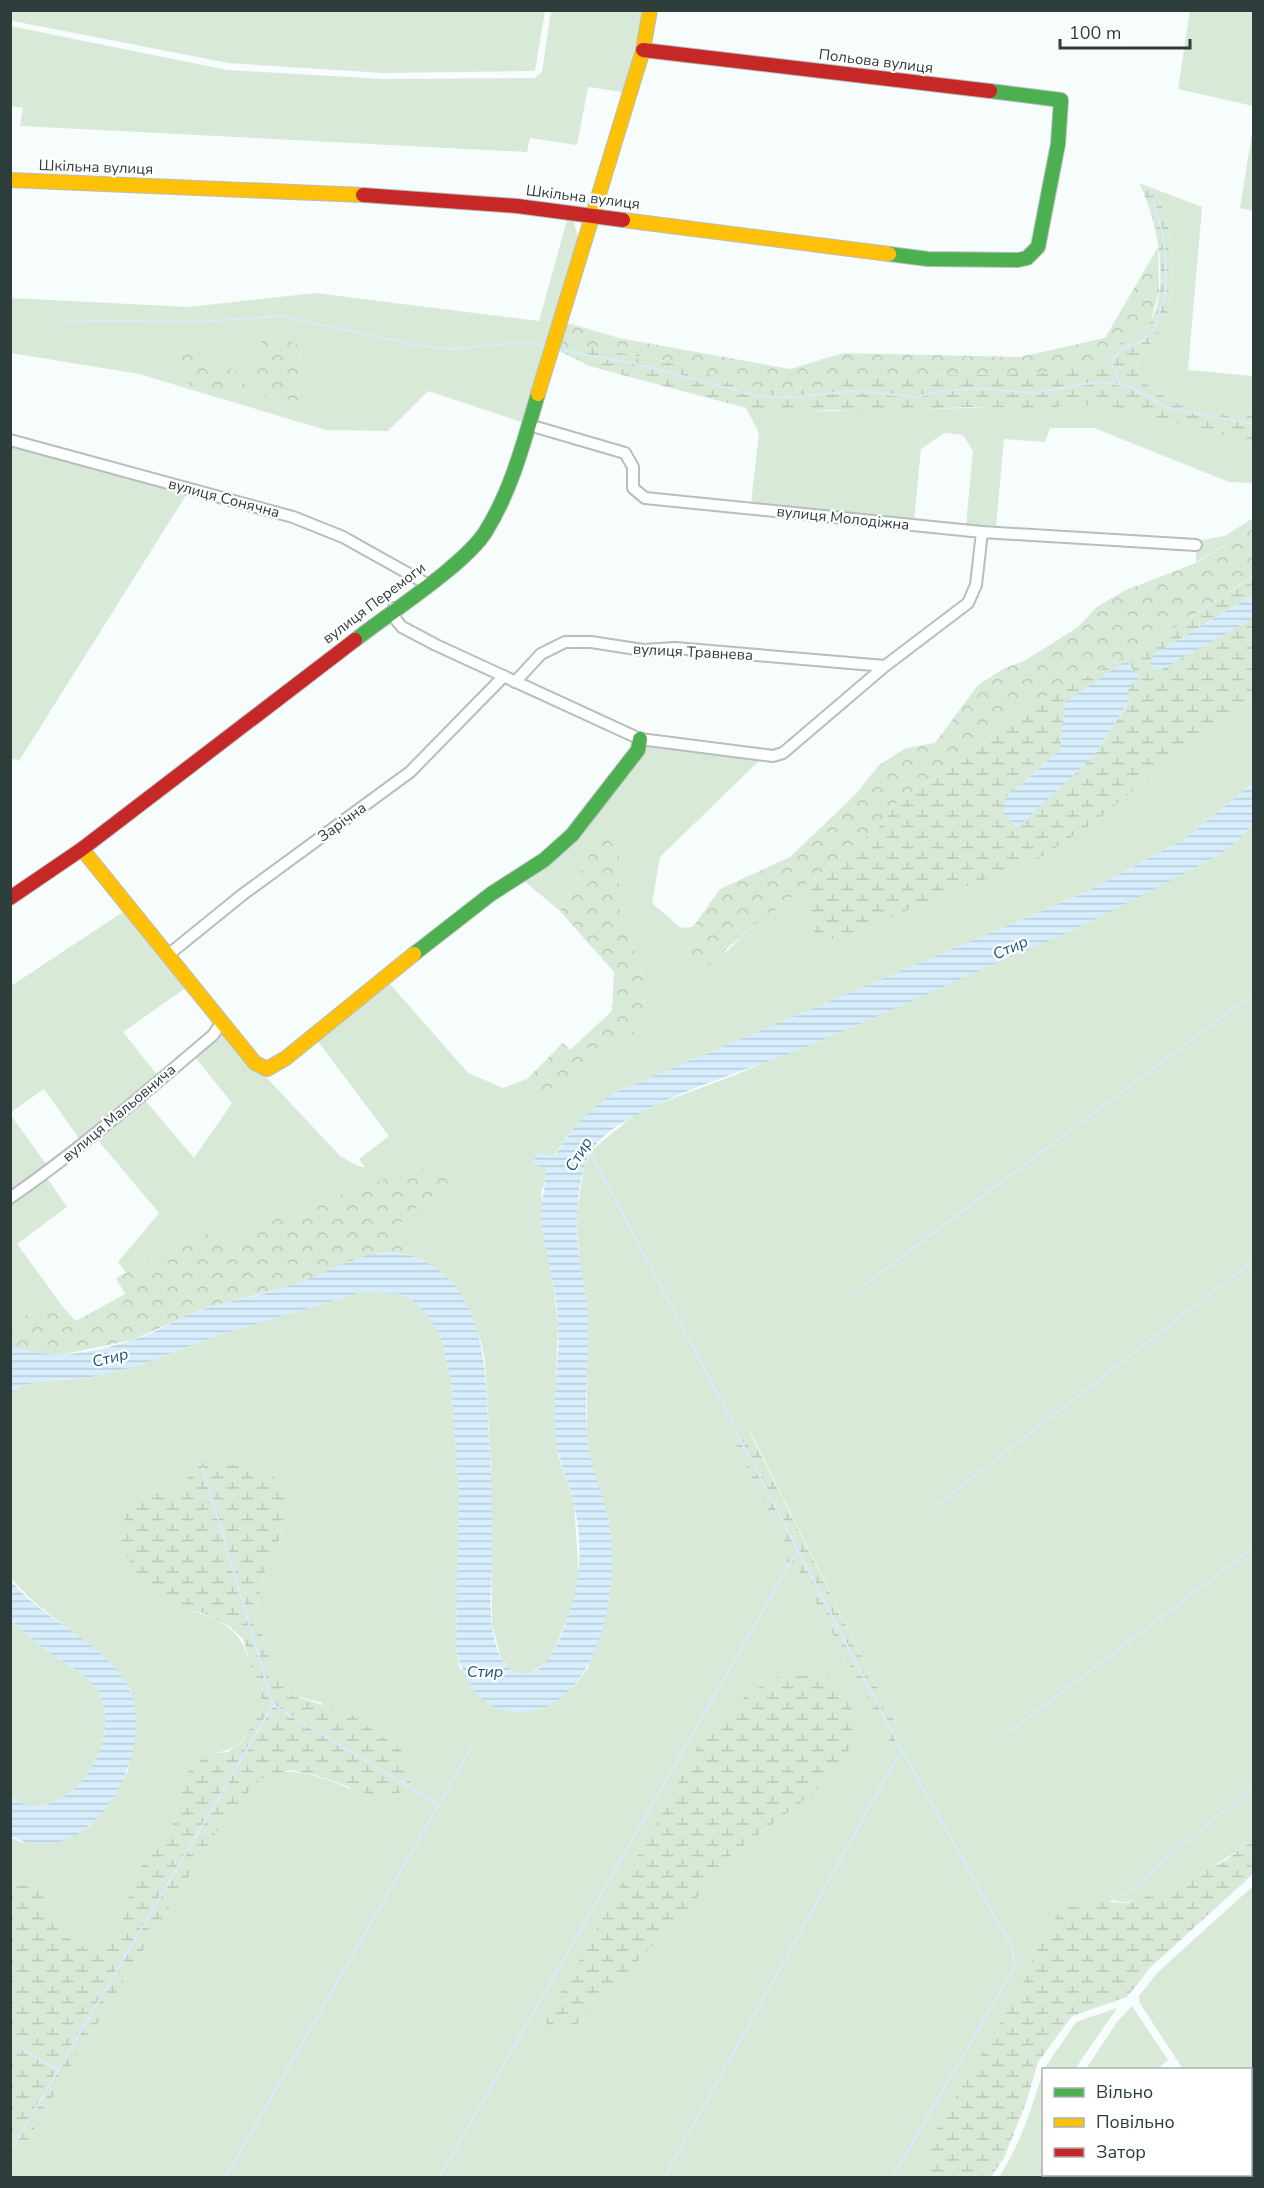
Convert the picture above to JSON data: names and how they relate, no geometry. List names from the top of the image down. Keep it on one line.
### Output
{"streets":{"street":["Польова вулиця","Шкільна вулиця","вулиця Сонячна","вулиця Молодіжна","вулиця Перемоги","вулиця Травнева","Зарічна","вулиця Мальовнича"]},"crossings":[["Польова вулиця","Шкільна вулиця"],["Польова вулиця","вулиця Перемоги"],["Шкільна вулиця","вулиця Перемоги"],["вулиця Сонячна","вулиця Перемоги"],["вулиця Молодіжна","вулиця Перемоги"]],"water":["Стир"],"legend":["Вільно","Повільно","Затор"],"scale_bar":"100 m"}
